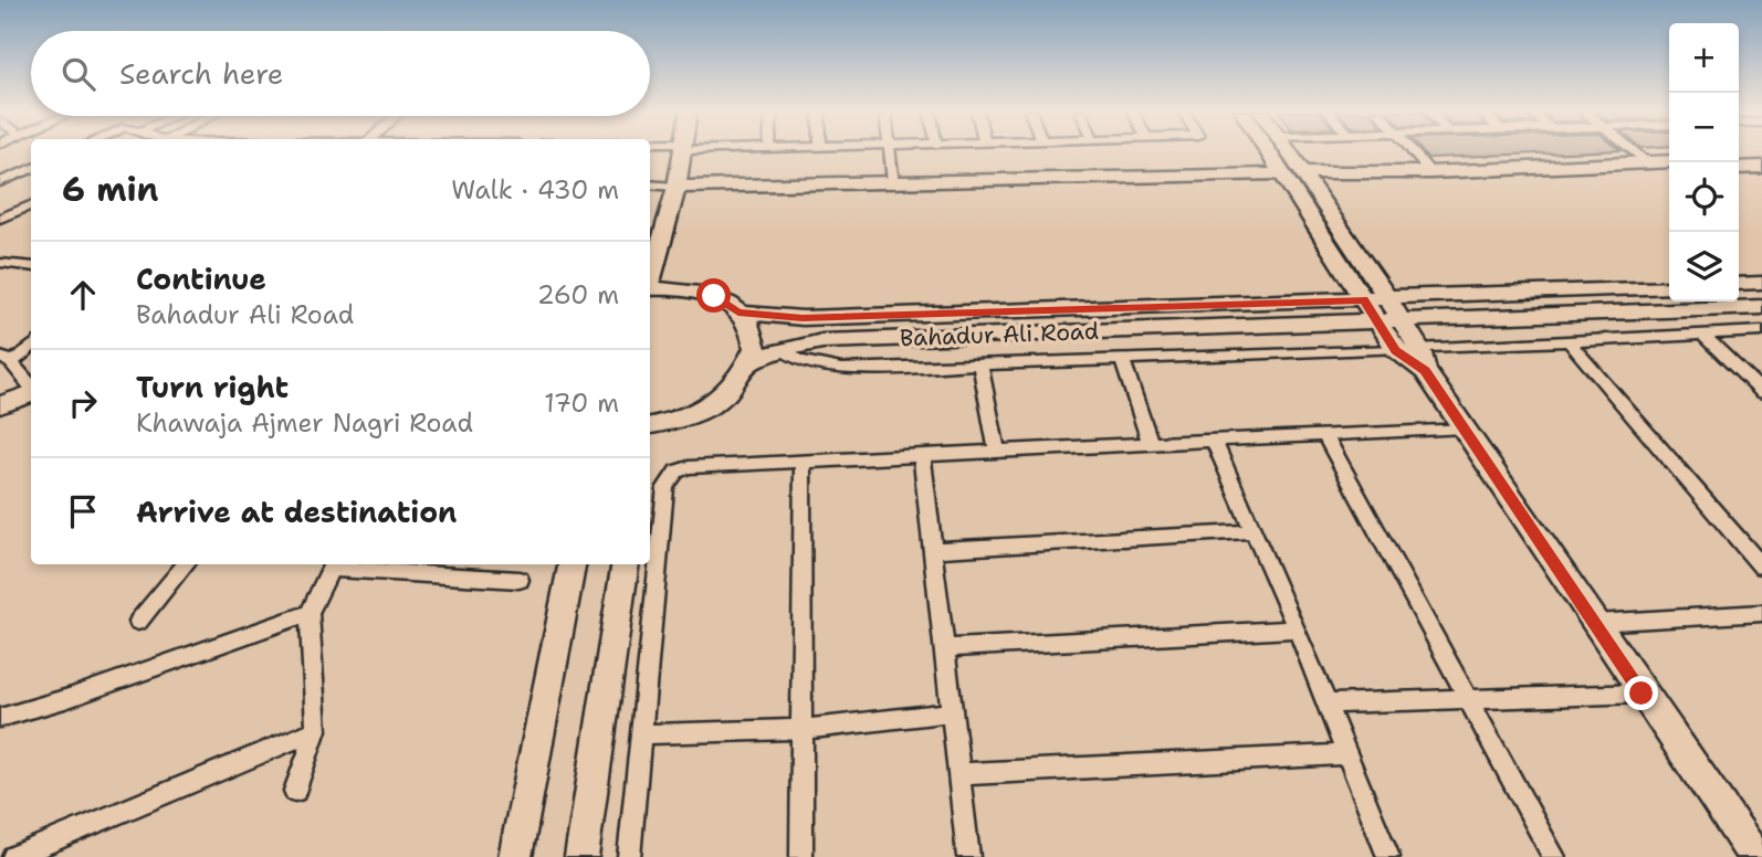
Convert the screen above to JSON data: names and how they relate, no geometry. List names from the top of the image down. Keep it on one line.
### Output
{"streets":{"main road":["Bahadur Ali Road"]},"page":{"map_buttons":["+","−"],"search":"Search here","heading":["6 min","Walk · 430 m"],"list":[["Continue","Bahadur Ali Road","260 m"],["Turn right","Khawaja Ajmer Nagri Road","170 m"],"Arrive at destination"]}}
